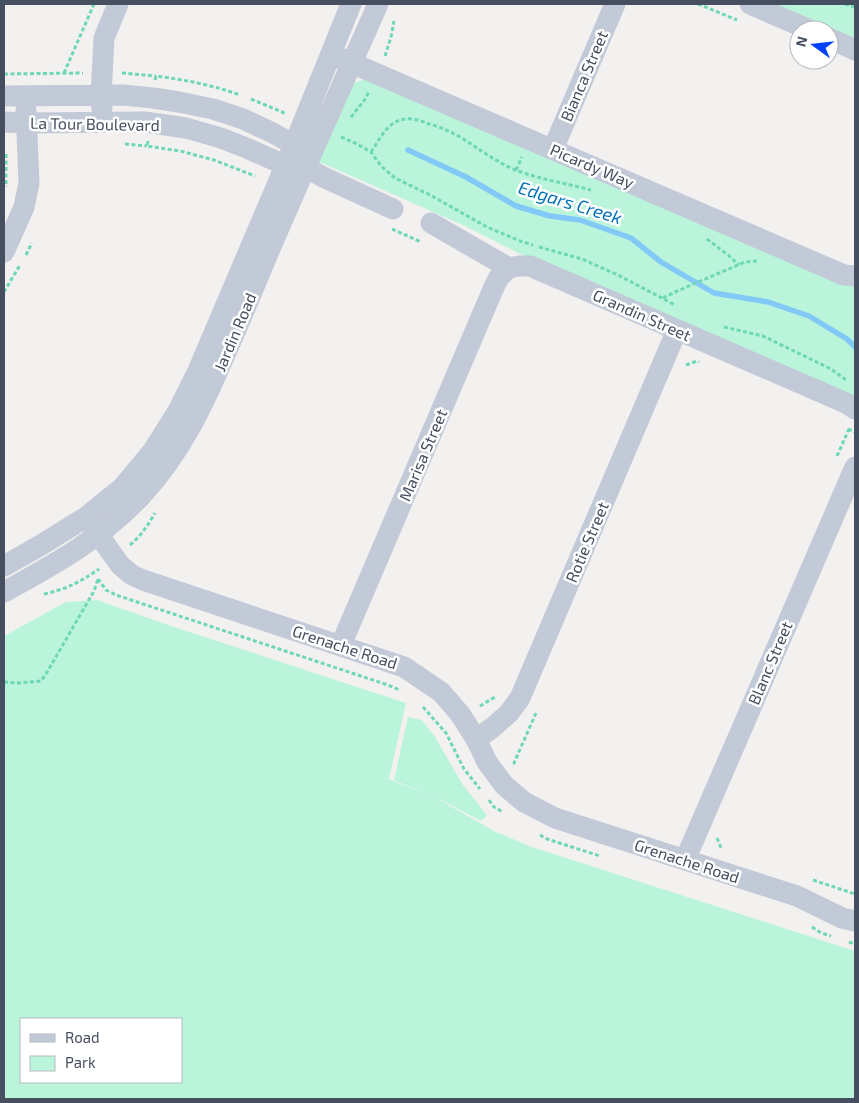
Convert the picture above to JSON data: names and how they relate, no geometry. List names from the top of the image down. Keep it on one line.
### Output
{"streets":{"street":["Bianca Street","La Tour Boulevard","Picardy Way","Grandin Street","Jardin Road","Marisa Street","Rotie Street","Grenache Road","Blanc Street"]},"crossings":[["Bianca Street","Picardy Way"],["La Tour Boulevard","Jardin Road"],["Picardy Way","Jardin Road"],["Grandin Street","Marisa Street"],["Grandin Street","Rotie Street"],["Jardin Road","Grenache Road"],["Marisa Street","Grenache Road"],["Rotie Street","Grenache Road"],["Grenache Road","Blanc Street"]],"water":["Edgars Creek"],"legend":["Road","Park"],"north":"left"}
